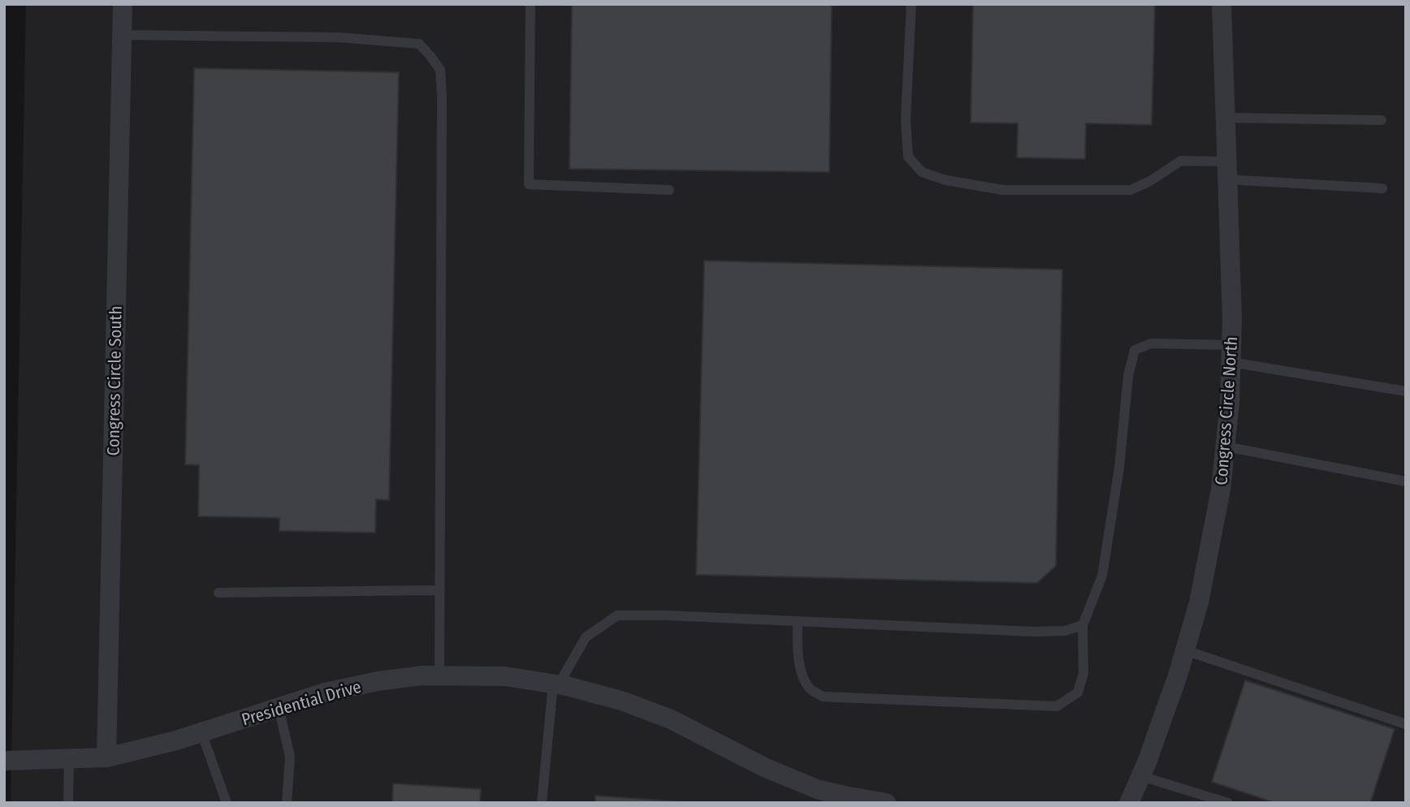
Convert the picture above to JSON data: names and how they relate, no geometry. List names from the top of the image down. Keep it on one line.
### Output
{"streets":{"street":["Congress Circle South","Congress Circle North","Presidential Drive"]},"crossings":[["Congress Circle South","Presidential Drive"]]}
